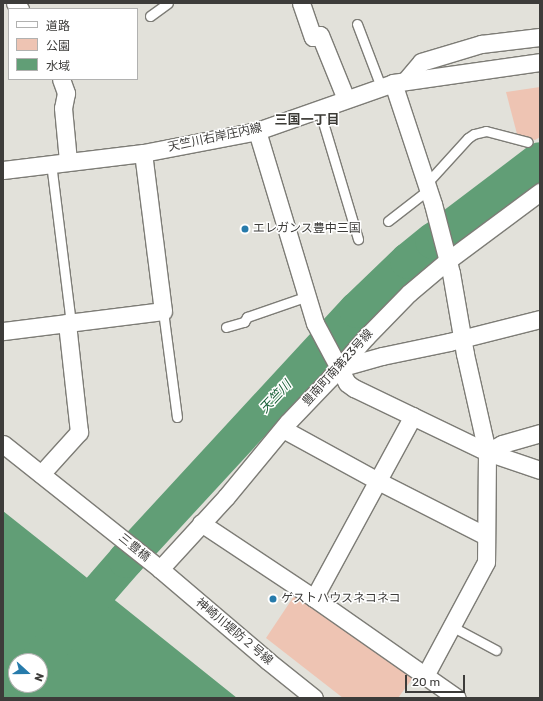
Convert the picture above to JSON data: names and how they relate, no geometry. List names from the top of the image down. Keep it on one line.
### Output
{"streets":{"street":["天竺川右岸庄内線","豊南町南第23号線","三豊橋","神崎川堤防２号線"]},"crossings":[["豊南町南第23号線","三豊橋"],["豊南町南第23号線","神崎川堤防２号線"],["三豊橋","神崎川堤防２号線"]],"districts":["三国一丁目"],"water":["天竺川"],"places":["エレガンス豊中三国","ゲストハウスネコネコ"],"legend":["道路","公園","水域"],"scale_bar":"20 m","north":"right"}
